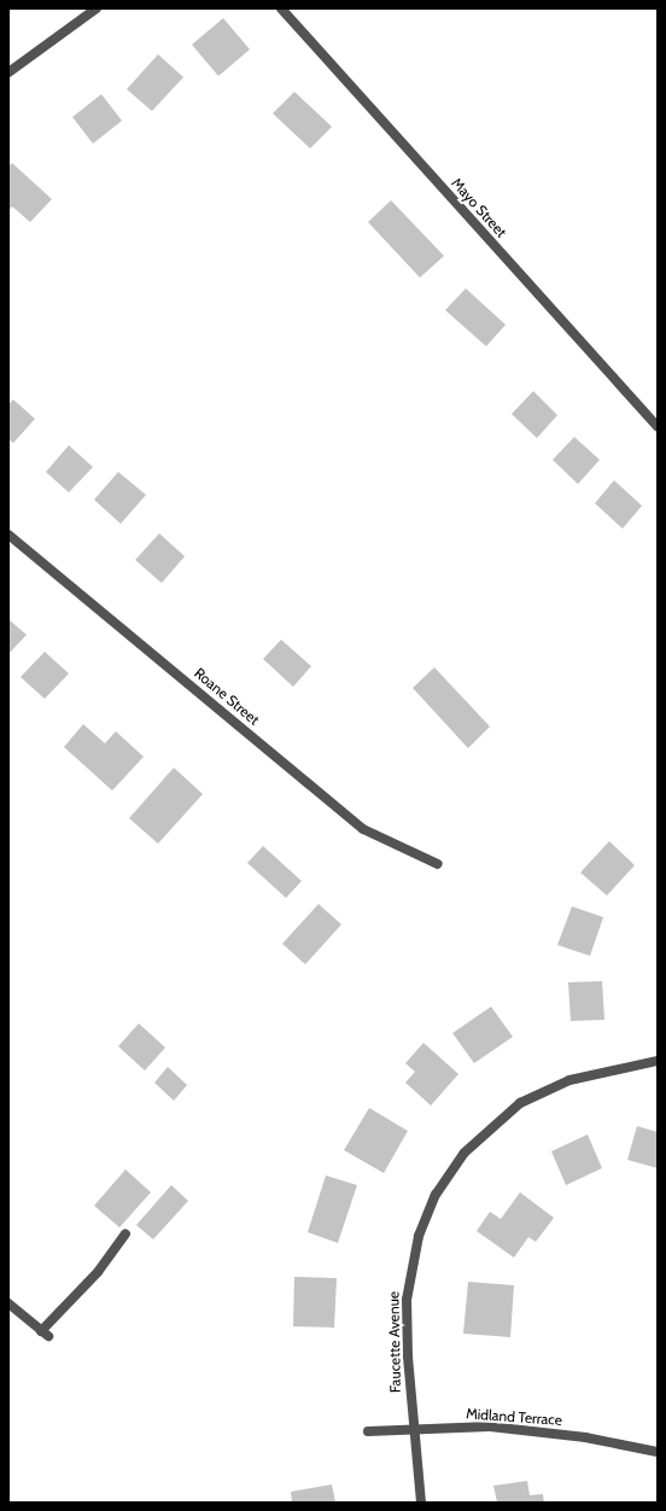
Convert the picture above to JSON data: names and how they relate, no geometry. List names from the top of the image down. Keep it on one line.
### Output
{"streets":{"street":["Mayo Street","Roane Street","Faucette Avenue","Midland Terrace"]},"crossings":[["Faucette Avenue","Midland Terrace"]]}
